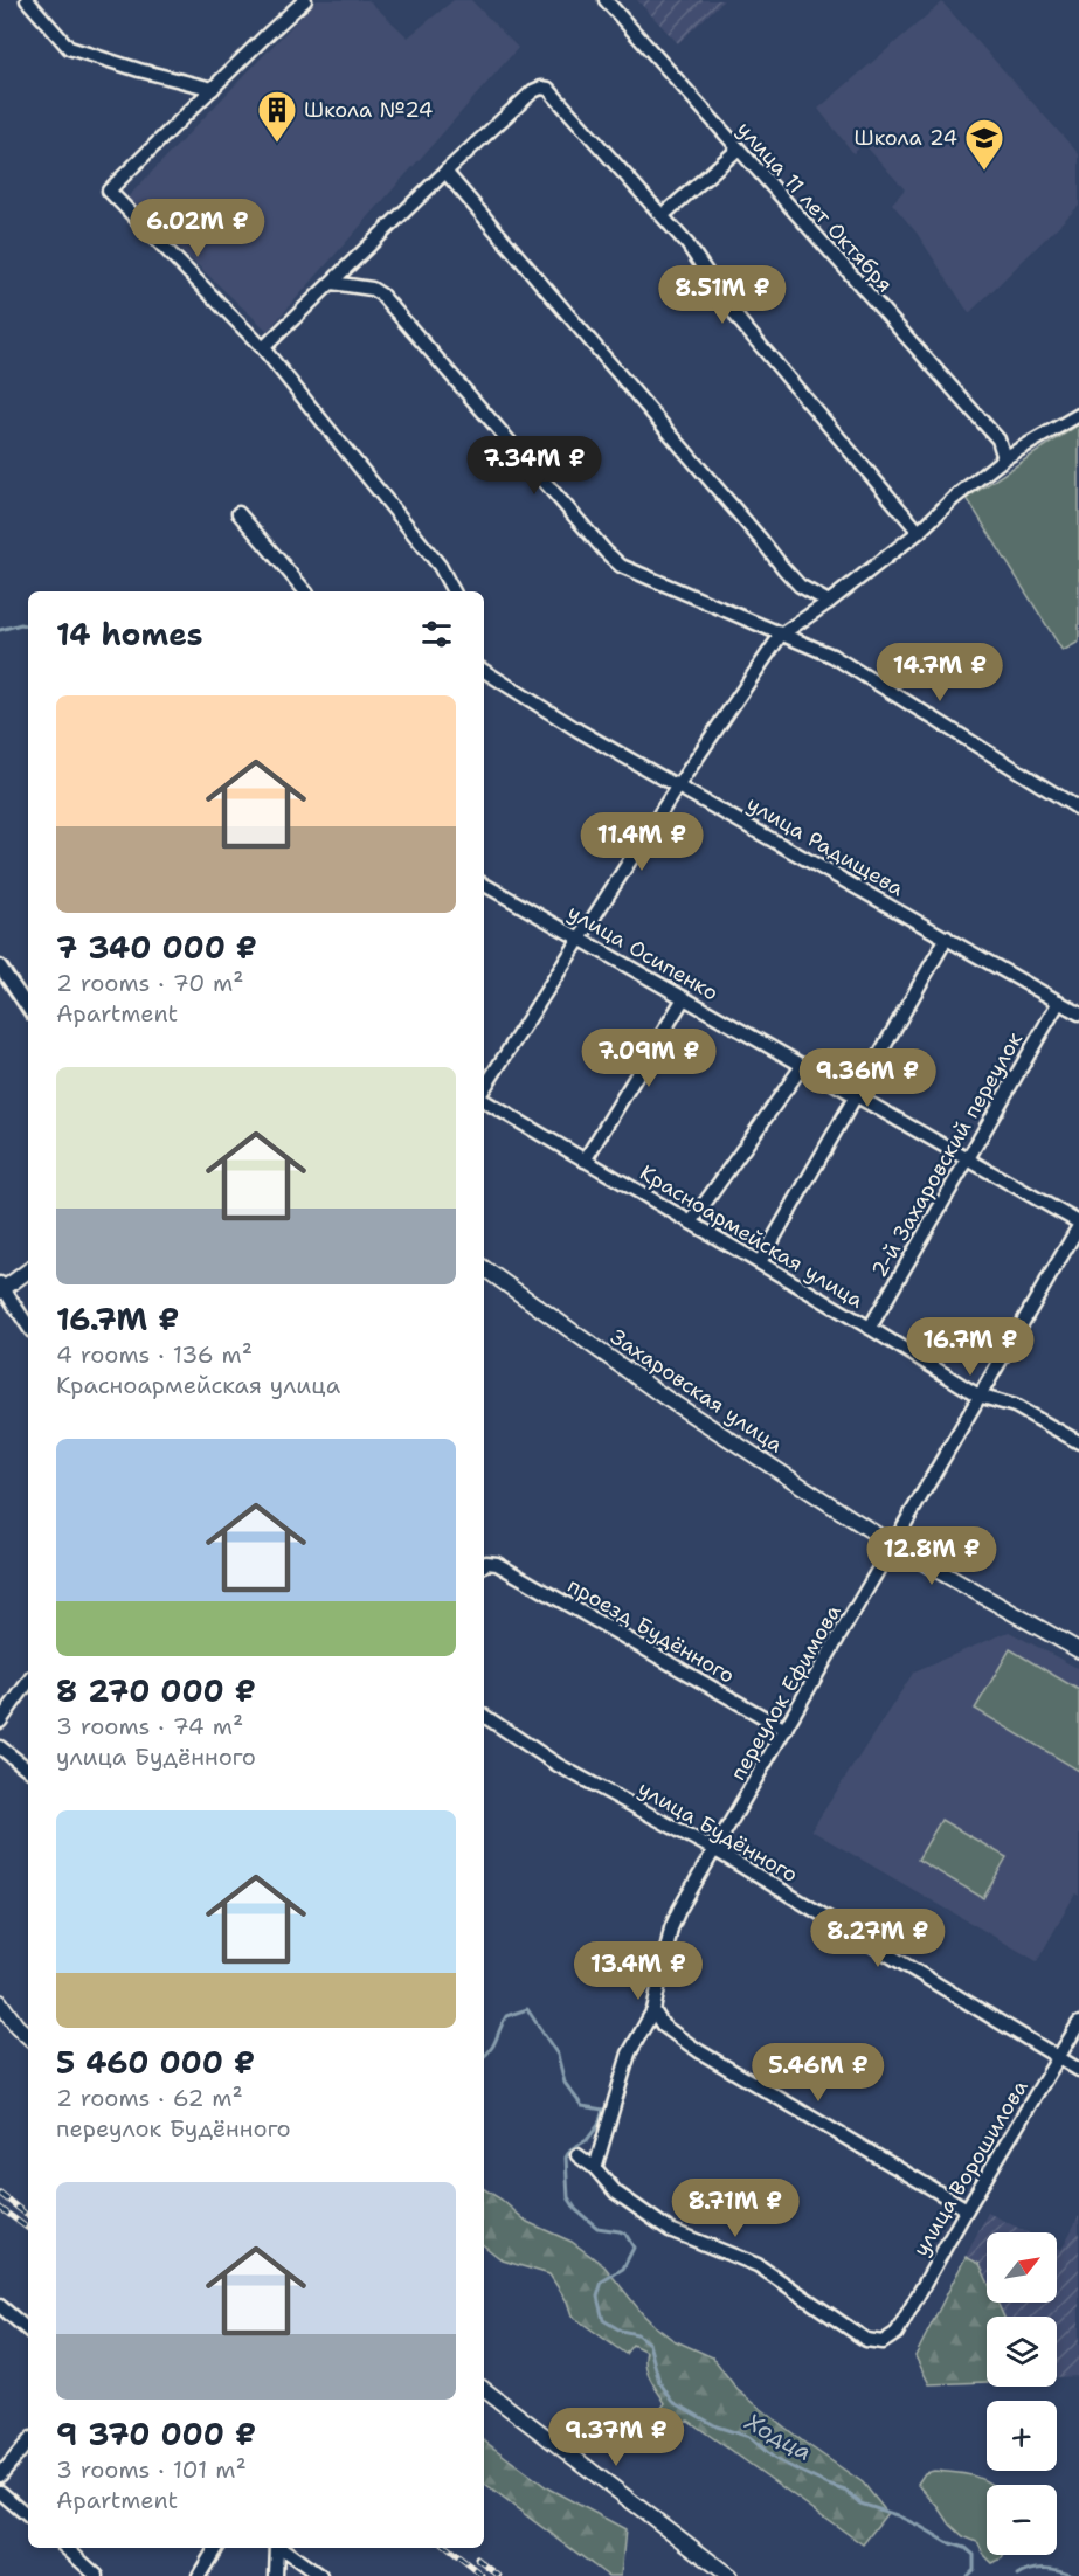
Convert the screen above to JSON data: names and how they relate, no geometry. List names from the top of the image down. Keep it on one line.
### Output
{"streets":{"street":["улица 11 лет Октября","улица Радищева","улица Осипенко","2-й Захаровский переулок","Красноармейская улица","Захаровская улица","проезд Будённого","переулок Ефимова","улица Будённого","улица Ворошилова"]},"crossings":[["улица Радищева","2-й Захаровский переулок"],["улица Осипенко","2-й Захаровский переулок"],["улица Осипенко","переулок Ефимова"],["2-й Захаровский переулок","Красноармейская улица"],["Красноармейская улица","переулок Ефимова"],["Захаровская улица","переулок Ефимова"],["проезд Будённого","переулок Ефимова"],["переулок Ефимова","улица Будённого"],["переулок Ефимова","улица Ворошилова"],["улица Будённого","улица Ворошилова"]],"water":["Ходца"],"places":{"building":["Школа №24"],"school or university":["Школа 24"]},"north":"top right","page":{"price":["6.02M ₽","8.51M ₽","7.34M ₽","14.7M ₽","11.4M ₽","7.09M ₽","9.36M ₽","16.7M ₽","12.8M ₽","8.27M ₽","13.4M ₽","5.46M ₽","8.71M ₽","9.37M ₽"],"heading":"14 homes","list":[{"name":"7 340 000 ₽","note":"2 rooms · 70 m² · Apartment"},{"name":"16.7M ₽","note":"4 rooms · 136 m² · Красноармейская улица"},{"name":"8 270 000 ₽","note":"3 rooms · 74 m² · улица Будённого"},{"name":"5 460 000 ₽","note":"2 rooms · 62 m² · переулок Будённого"},{"name":"9 370 000 ₽","note":"3 rooms · 101 m² · Apartment"}],"map_buttons":["+","−"]}}
